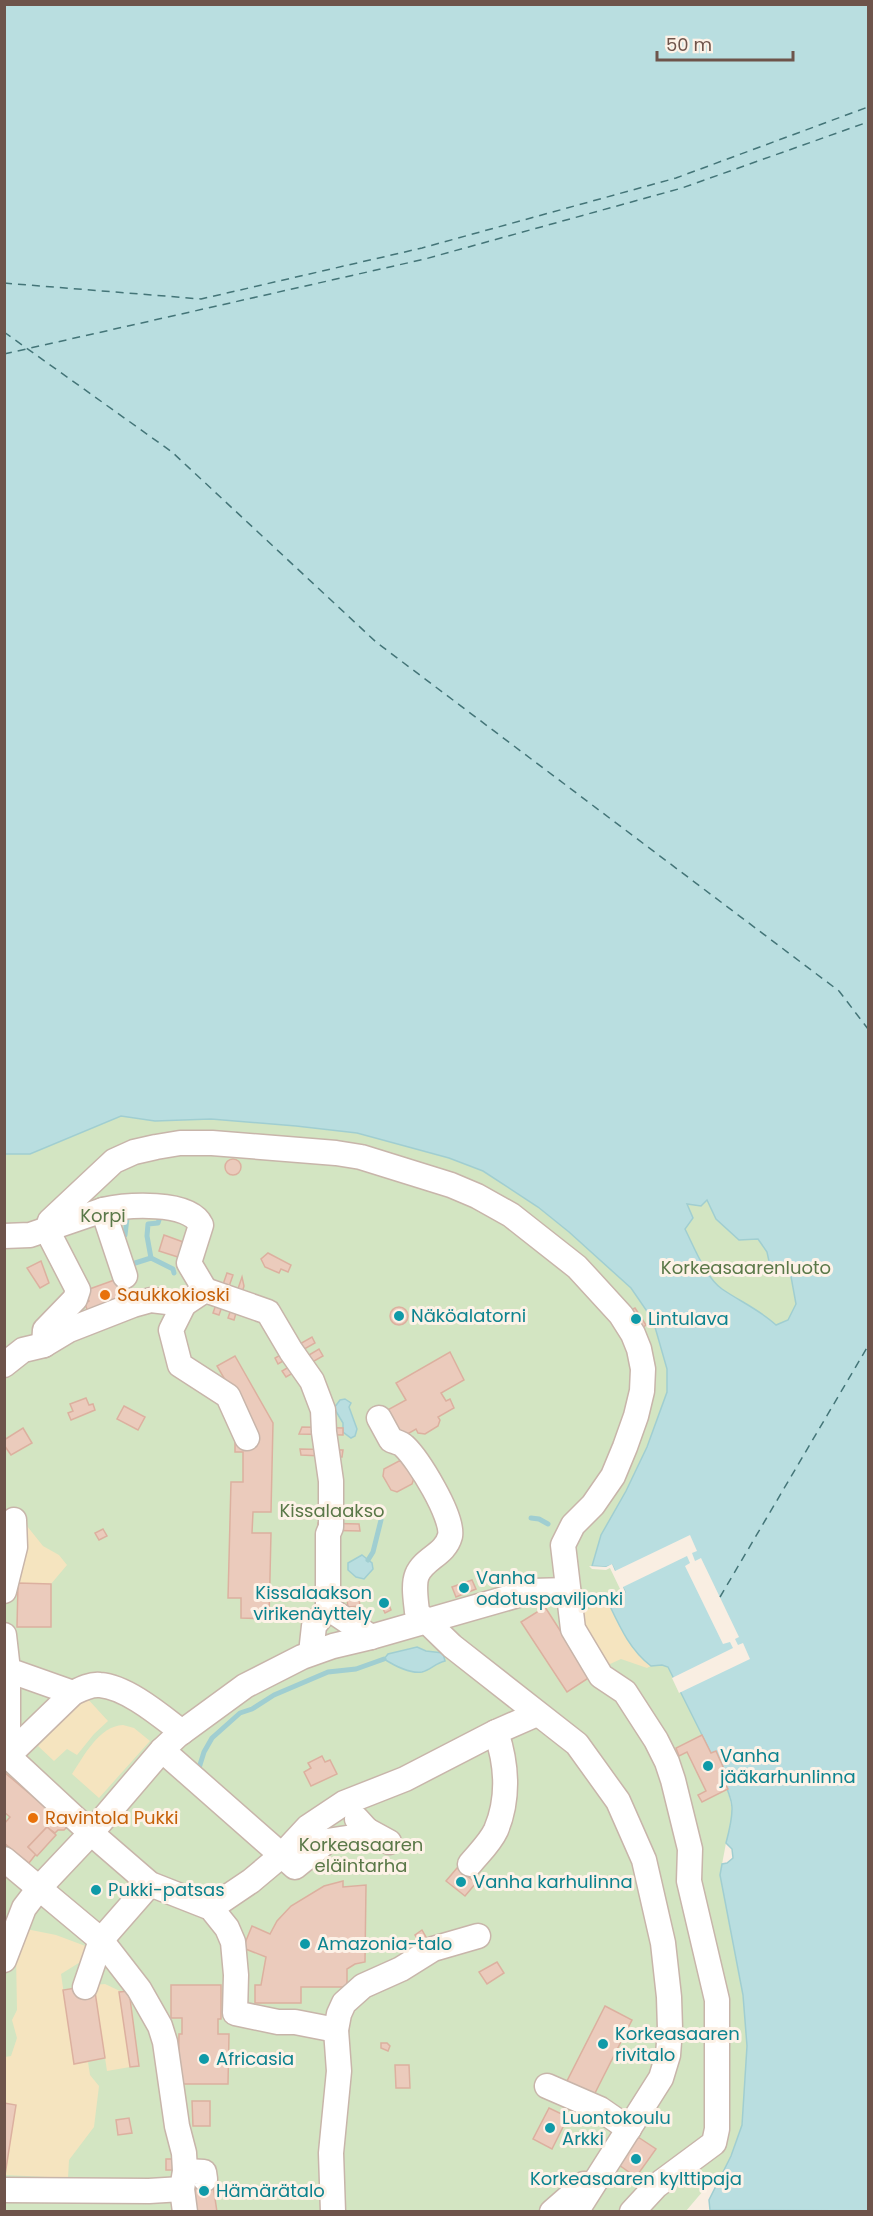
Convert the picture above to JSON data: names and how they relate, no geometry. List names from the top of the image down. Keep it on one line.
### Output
{"parks":["Korpi","Korkeasaarenluoto","Kissalaakso","Korkeasaaren eläintarha"],"places":["Saukkokioski","Näköalatorni","Lintulava","Vanha odotuspaviljonki","Kissalaakson virikenäyttely","Vanha jääkarhunlinna","Ravintola Pukki","Vanha karhulinna","Pukki-patsas","Amazonia-talo","Korkeasaaren rivitalo","Africasia","Luontokoulu Arkki","Korkeasaaren kylttipaja","Hämärätalo"],"scale_bar":"50 m"}
